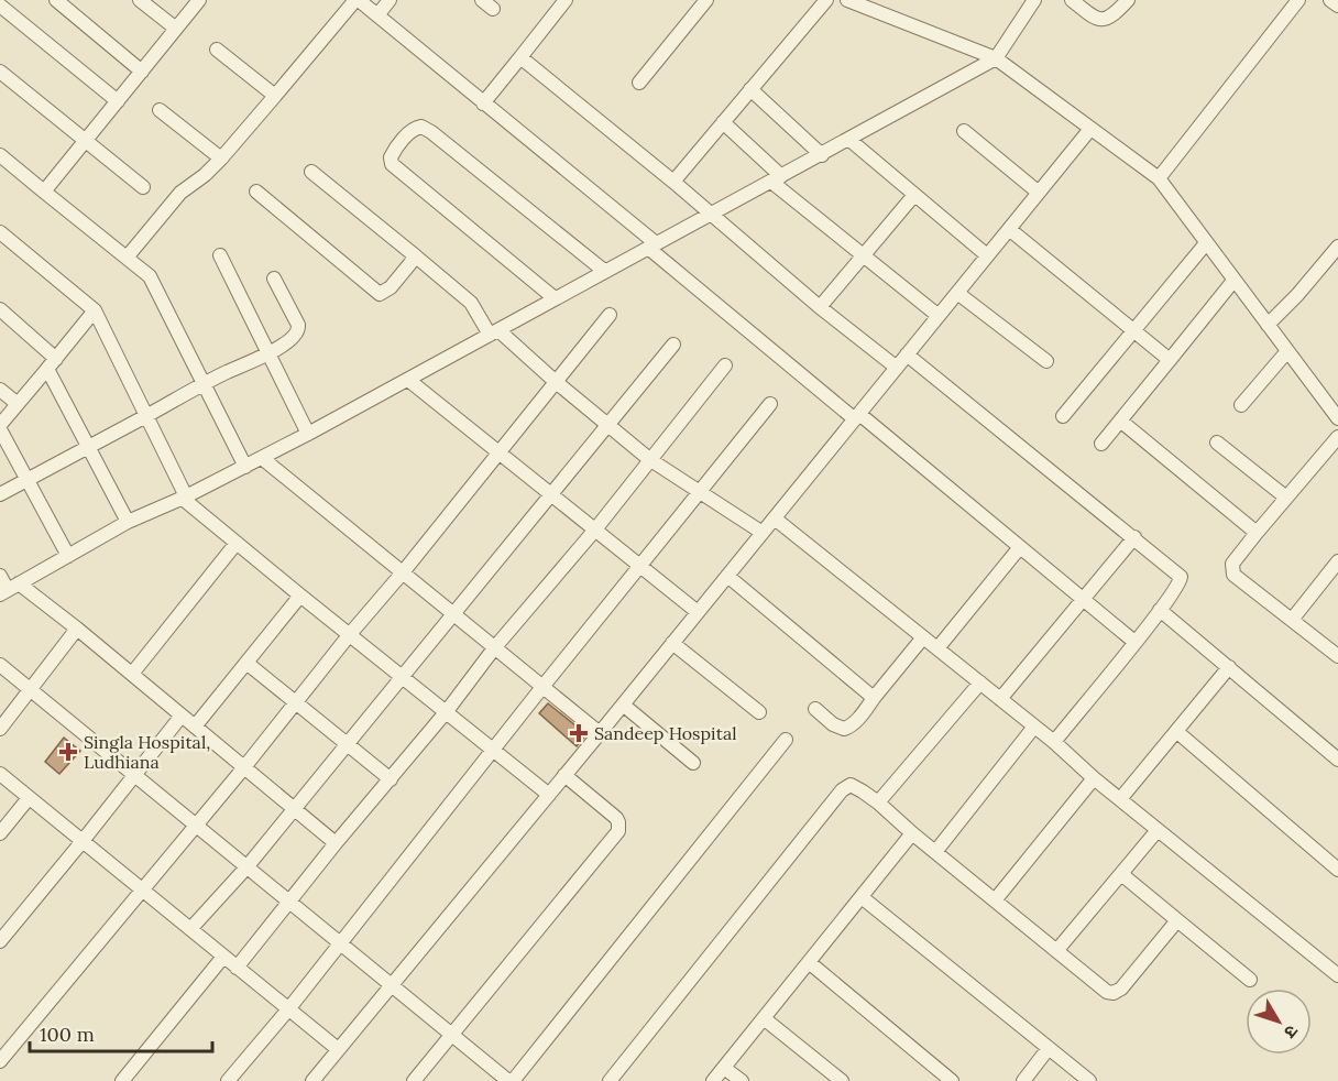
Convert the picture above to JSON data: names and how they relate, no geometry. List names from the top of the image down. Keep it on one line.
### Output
{"places":{"health":["Sandeep Hospital","Singla Hospital, Ludhiana"]},"scale_bar":"100 m","north":"bottom right"}
